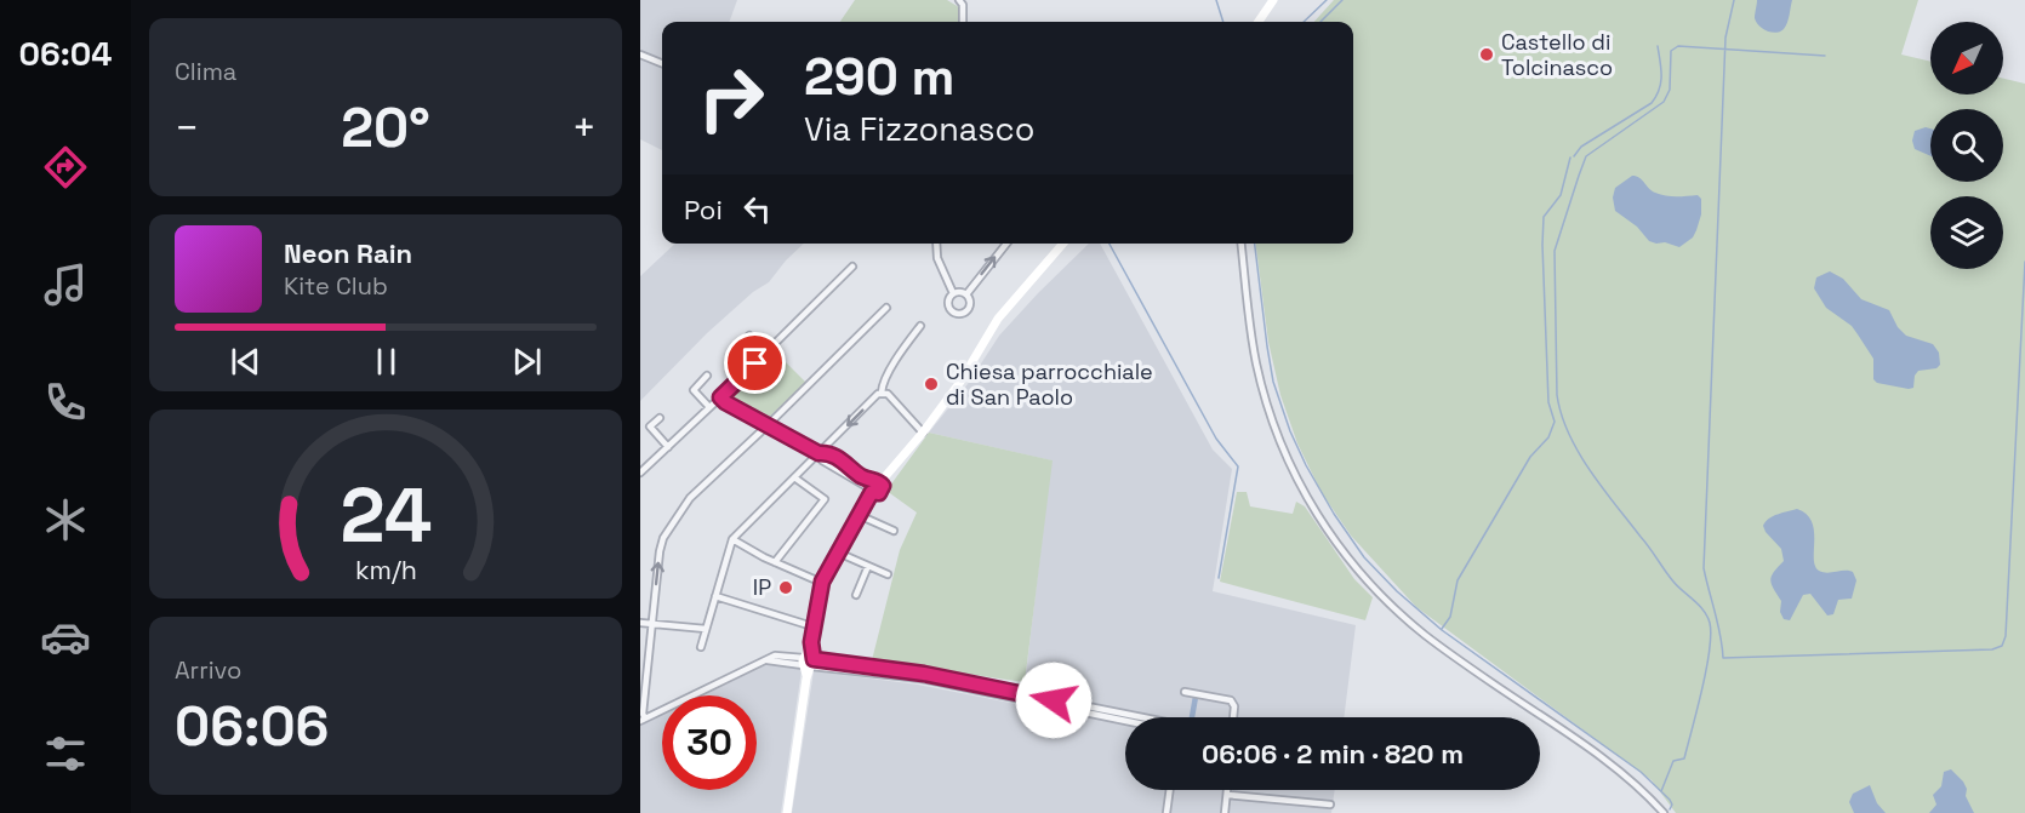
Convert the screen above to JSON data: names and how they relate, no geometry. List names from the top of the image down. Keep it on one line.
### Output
{"places":["Castello di Tolcinasco","Chiesa parrocchiale di San Paolo","IP"],"north":"bottom left","page":{"tabs":"06:04","tile":["Clima",["Arrivo","06:06"]],"turn":["290 m","Via Fizzonasco"],"heat":["−","20°","+"],"then":"Poi","song":["Neon Rain","Kite Club"],"limit":"30","trip":"06:06 · 2 min · 820 m","gauge":["24","km/h"]}}
